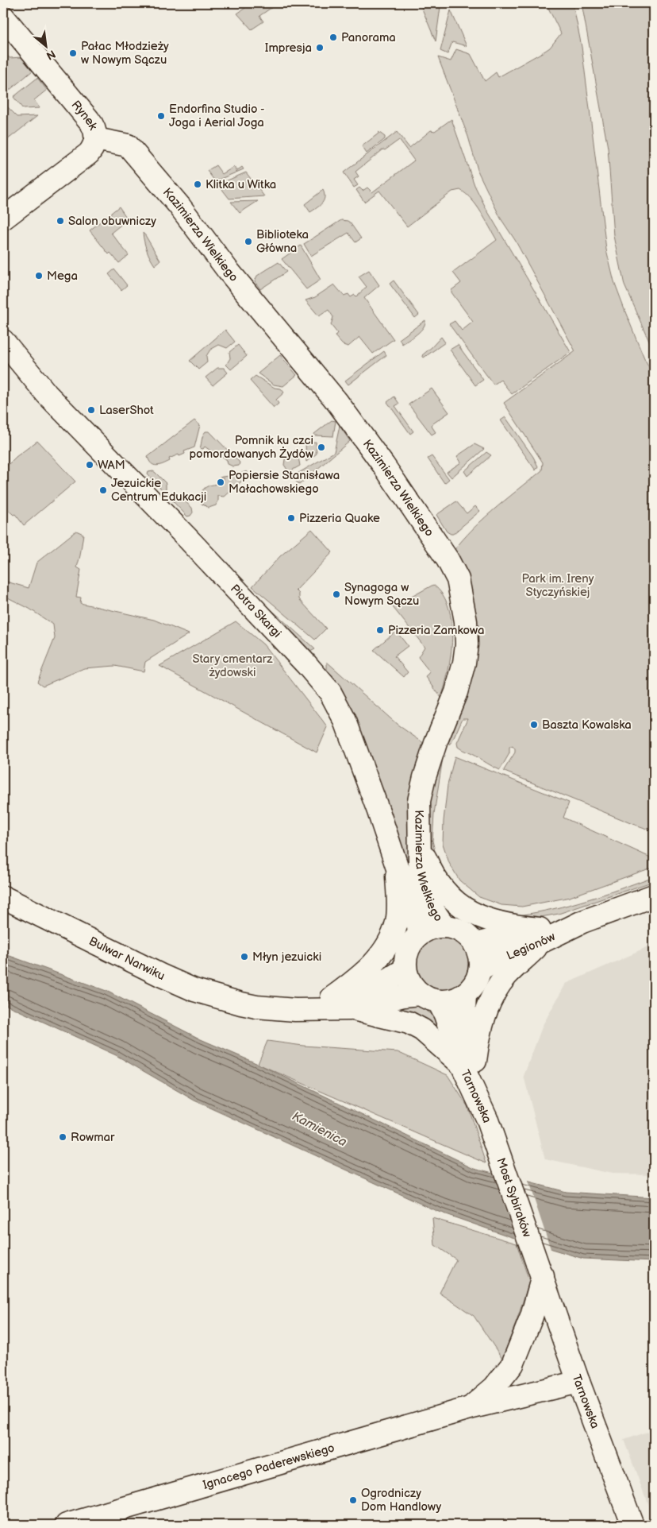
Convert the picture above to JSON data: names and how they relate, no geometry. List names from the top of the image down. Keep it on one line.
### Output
{"streets":{"street":["Rynek","Kazimierza Wielkiego","Piotra Skargi","Legionów","Bulwar Narwiku","Tarnowska","Most Sybiraków","Ignacego Paderewskiego"]},"crossings":[["Rynek","Kazimierza Wielkiego"],["Kazimierza Wielkiego","Piotra Skargi"],["Kazimierza Wielkiego","Legionów"],["Kazimierza Wielkiego","Bulwar Narwiku"],["Kazimierza Wielkiego","Tarnowska"],["Piotra Skargi","Legionów"],["Piotra Skargi","Bulwar Narwiku"],["Piotra Skargi","Tarnowska"],["Legionów","Bulwar Narwiku"],["Legionów","Tarnowska"],["Bulwar Narwiku","Tarnowska"],["Tarnowska","Most Sybiraków"],["Tarnowska","Ignacego Paderewskiego"],["Most Sybiraków","Ignacego Paderewskiego"]],"water":["Kamienica"],"parks":["Park im. Ireny Styczyńskiej","Stary cmentarz żydowski"],"places":["Panorama","Impresja","Pałac Młodzieży w Nowym Sączu","Endorfina Studio - Joga i Aerial Joga","Klitka u Witka","Salon obuwniczy","Biblioteka Główna","Mega","LaserShot","Pomnik ku czci pomordowanych Żydów","WAM","Popiersie Stanisława Małachowskiego","Jezuickie Centrum Edukacji","Pizzeria Quake","Synagoga w Nowym Sączu","Pizzeria Zamkowa","Baszta Kowalska","Młyn jezuicki","Rowmar","Ogrodniczy Dom Handlowy"],"north":"bottom right"}
